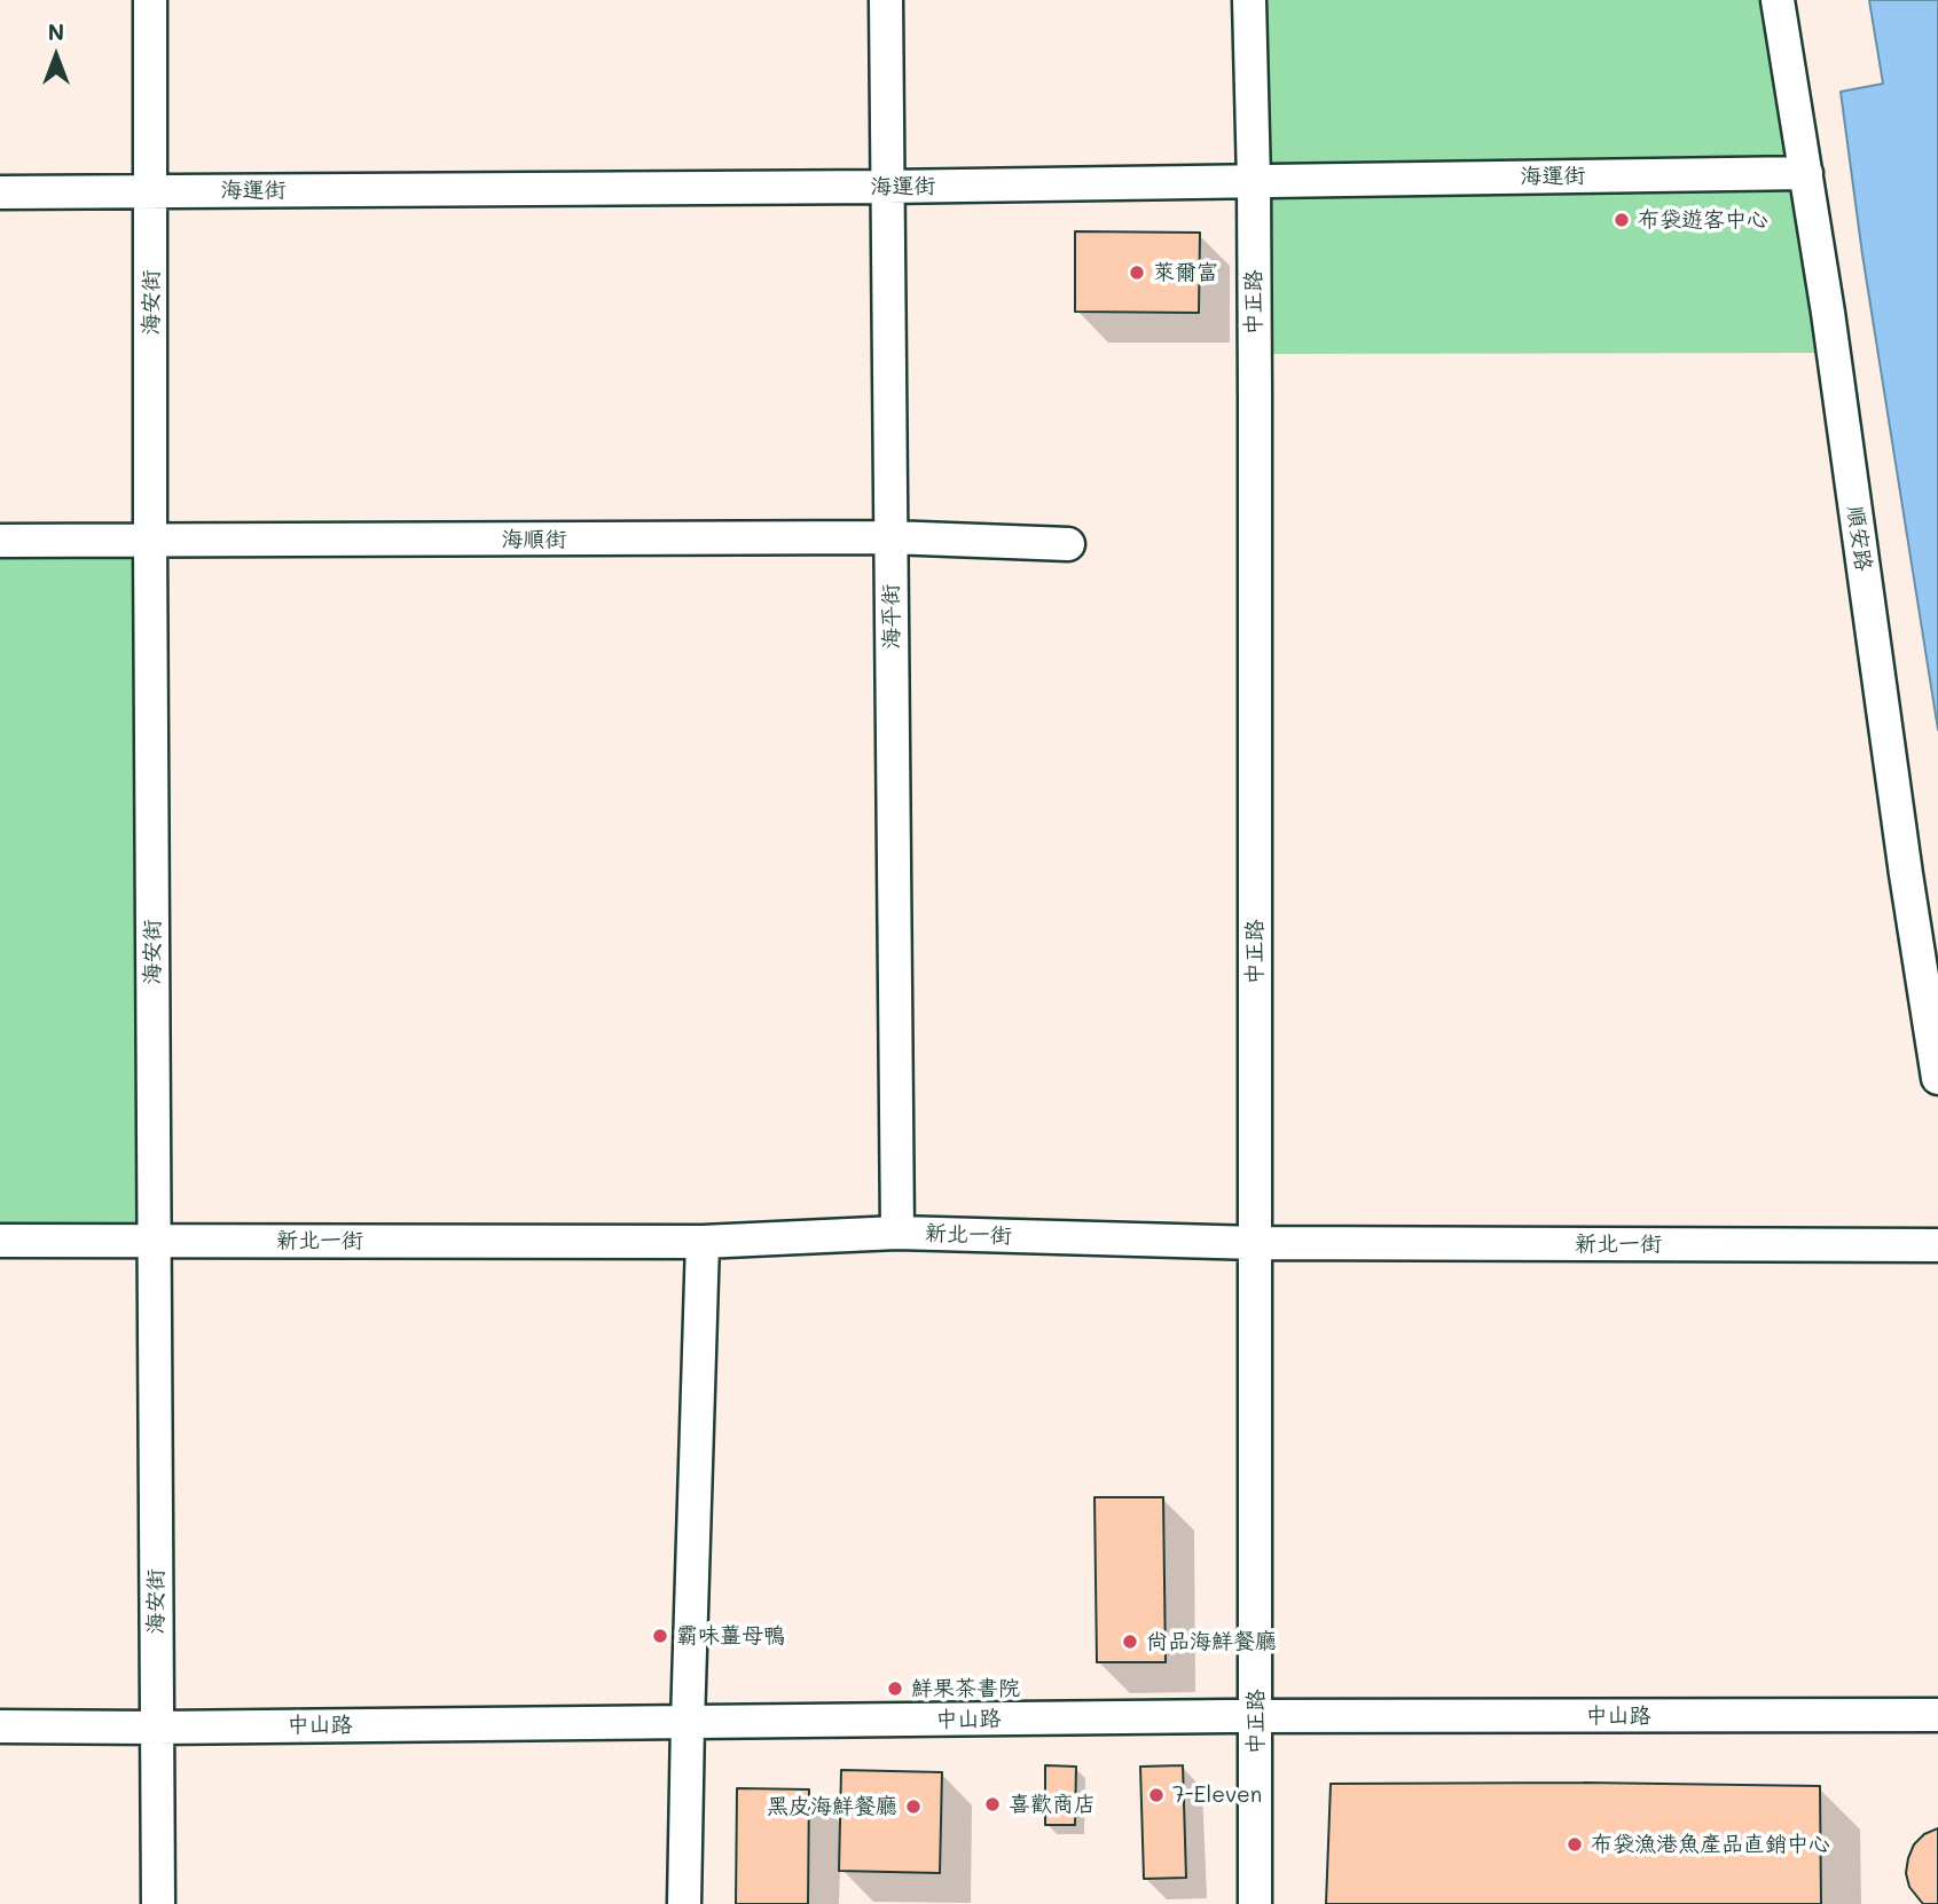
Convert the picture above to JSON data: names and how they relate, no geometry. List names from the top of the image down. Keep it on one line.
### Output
{"streets":{"street":["海運街","海安街","中正路","順安路","海順街","海平街","新北一街","中山路"]},"crossings":[["海運街","海安街"],["海運街","中正路"],["海運街","順安路"],["海運街","海平街"],["海安街","海順街"],["海安街","新北一街"],["海安街","中山路"],["中正路","新北一街"],["中正路","中山路"],["海順街","海平街"],["海平街","新北一街"]],"places":["布袋遊客中心","萊爾富","霸味薑母鴨","尚品海鮮餐廳","鮮果茶書院","7-Eleven","喜歡商店","黑皮海鮮餐廳","布袋漁港魚產品直銷中心"],"north":"top"}
